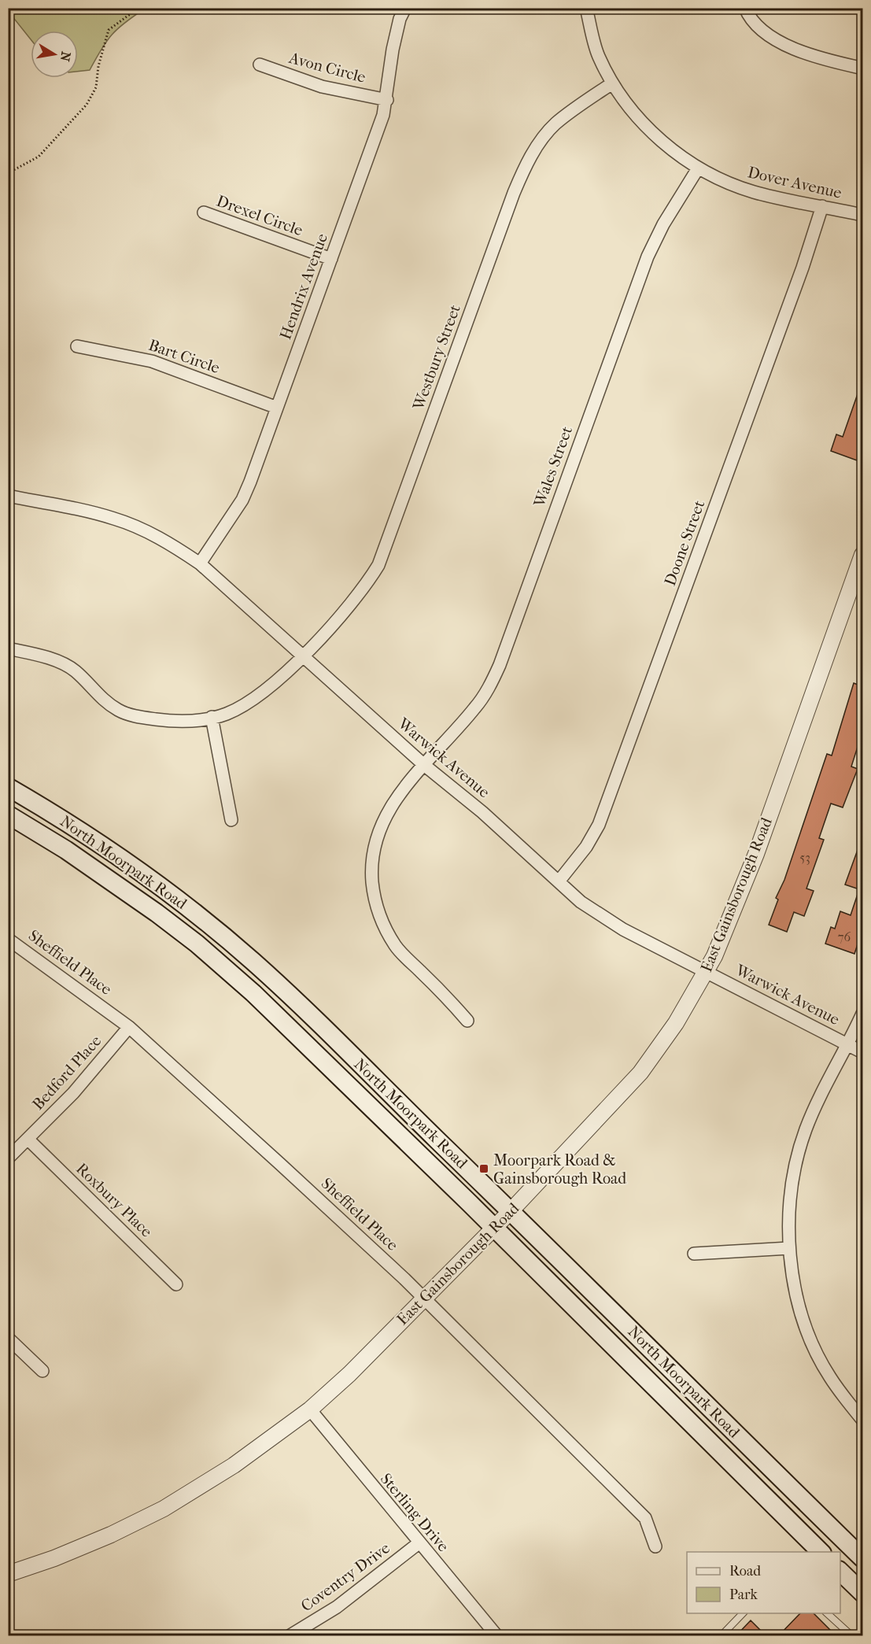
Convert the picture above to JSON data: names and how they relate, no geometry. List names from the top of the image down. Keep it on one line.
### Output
{"streets":{"main road":["North Moorpark Road"],"street":["Avon Circle","Dover Avenue","Drexel Circle","Hendrix Avenue","Bart Circle","Westbury Street","Wales Street","Doone Street","Warwick Avenue","East Gainsborough Road","Sheffield Place","Bedford Place","Roxbury Place","Sterling Drive","Coventry Drive"]},"crossings":[["Avon Circle","Hendrix Avenue"],["Dover Avenue","Westbury Street"],["Dover Avenue","Wales Street"],["Dover Avenue","Doone Street"],["Drexel Circle","Hendrix Avenue"],["Hendrix Avenue","Bart Circle"],["Hendrix Avenue","Warwick Avenue"],["Westbury Street","Warwick Avenue"],["Wales Street","Warwick Avenue"],["Doone Street","Warwick Avenue"],["Warwick Avenue","East Gainsborough Road"],["North Moorpark Road","East Gainsborough Road"],["East Gainsborough Road","Sheffield Place"],["East Gainsborough Road","Sterling Drive"],["Sheffield Place","Bedford Place"],["Bedford Place","Roxbury Place"],["Sterling Drive","Coventry Drive"]],"places":{"transit":["Moorpark Road & Gainsborough Road"]},"house_numbers":["53","76"],"legend":["Road","Park"],"north":"right"}
